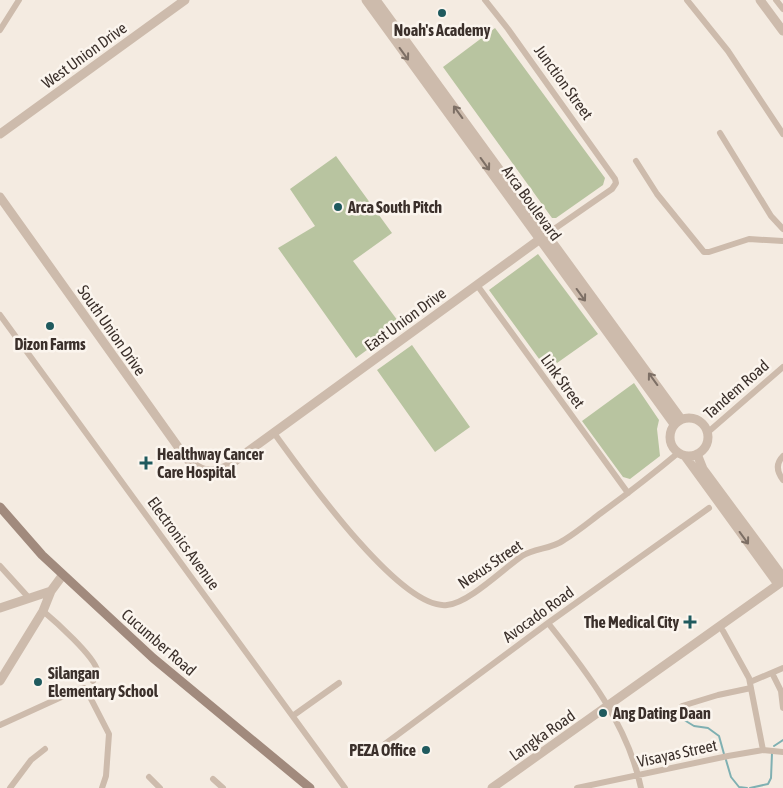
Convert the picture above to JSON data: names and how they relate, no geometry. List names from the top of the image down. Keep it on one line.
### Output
{"streets":{"main road":["Cucumber Road"],"street":["West Union Drive","Junction Street","Arca Boulevard","East Union Drive","South Union Drive","Link Street","Tandem Road","Electronics Avenue","Nexus Street","Avocado Road","Langka Road","Visayas Street"]},"crossings":[["Junction Street","East Union Drive"],["Arca Boulevard","East Union Drive"],["Arca Boulevard","Tandem Road"],["Arca Boulevard","Nexus Street"],["East Union Drive","South Union Drive"],["East Union Drive","Link Street"],["East Union Drive","Nexus Street"],["Link Street","Nexus Street"],["Tandem Road","Nexus Street"]],"places":{"other":["Noah's Academy","Arca South Pitch","Dizon Farms","Silangan Elementary School","Ang Dating Daan","PEZA Office"],"health":["Healthway Cancer Care Hospital","The Medical City"]}}
